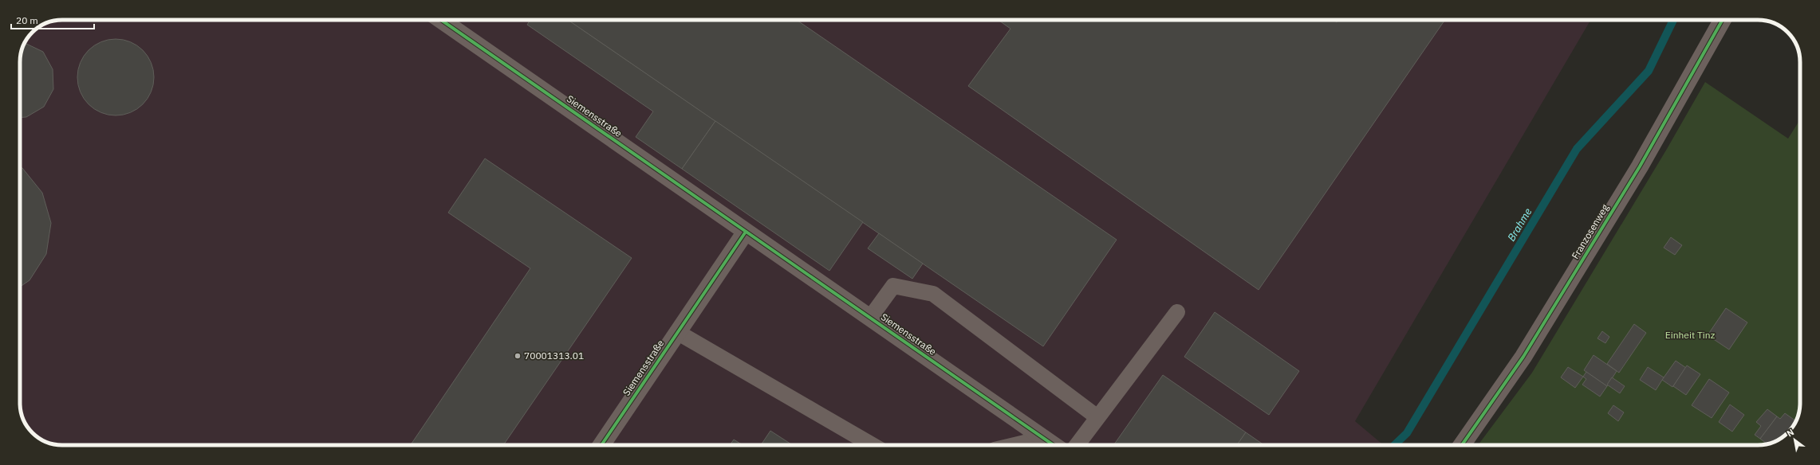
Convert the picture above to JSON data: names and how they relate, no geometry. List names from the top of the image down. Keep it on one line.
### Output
{"streets":{"street":["Siemensstraße","Franzosenweg"]},"water":["Brahme"],"parks":["Einheit Tinz"],"places":["70001313.01"],"scale_bar":"20 m","north":"top left"}
